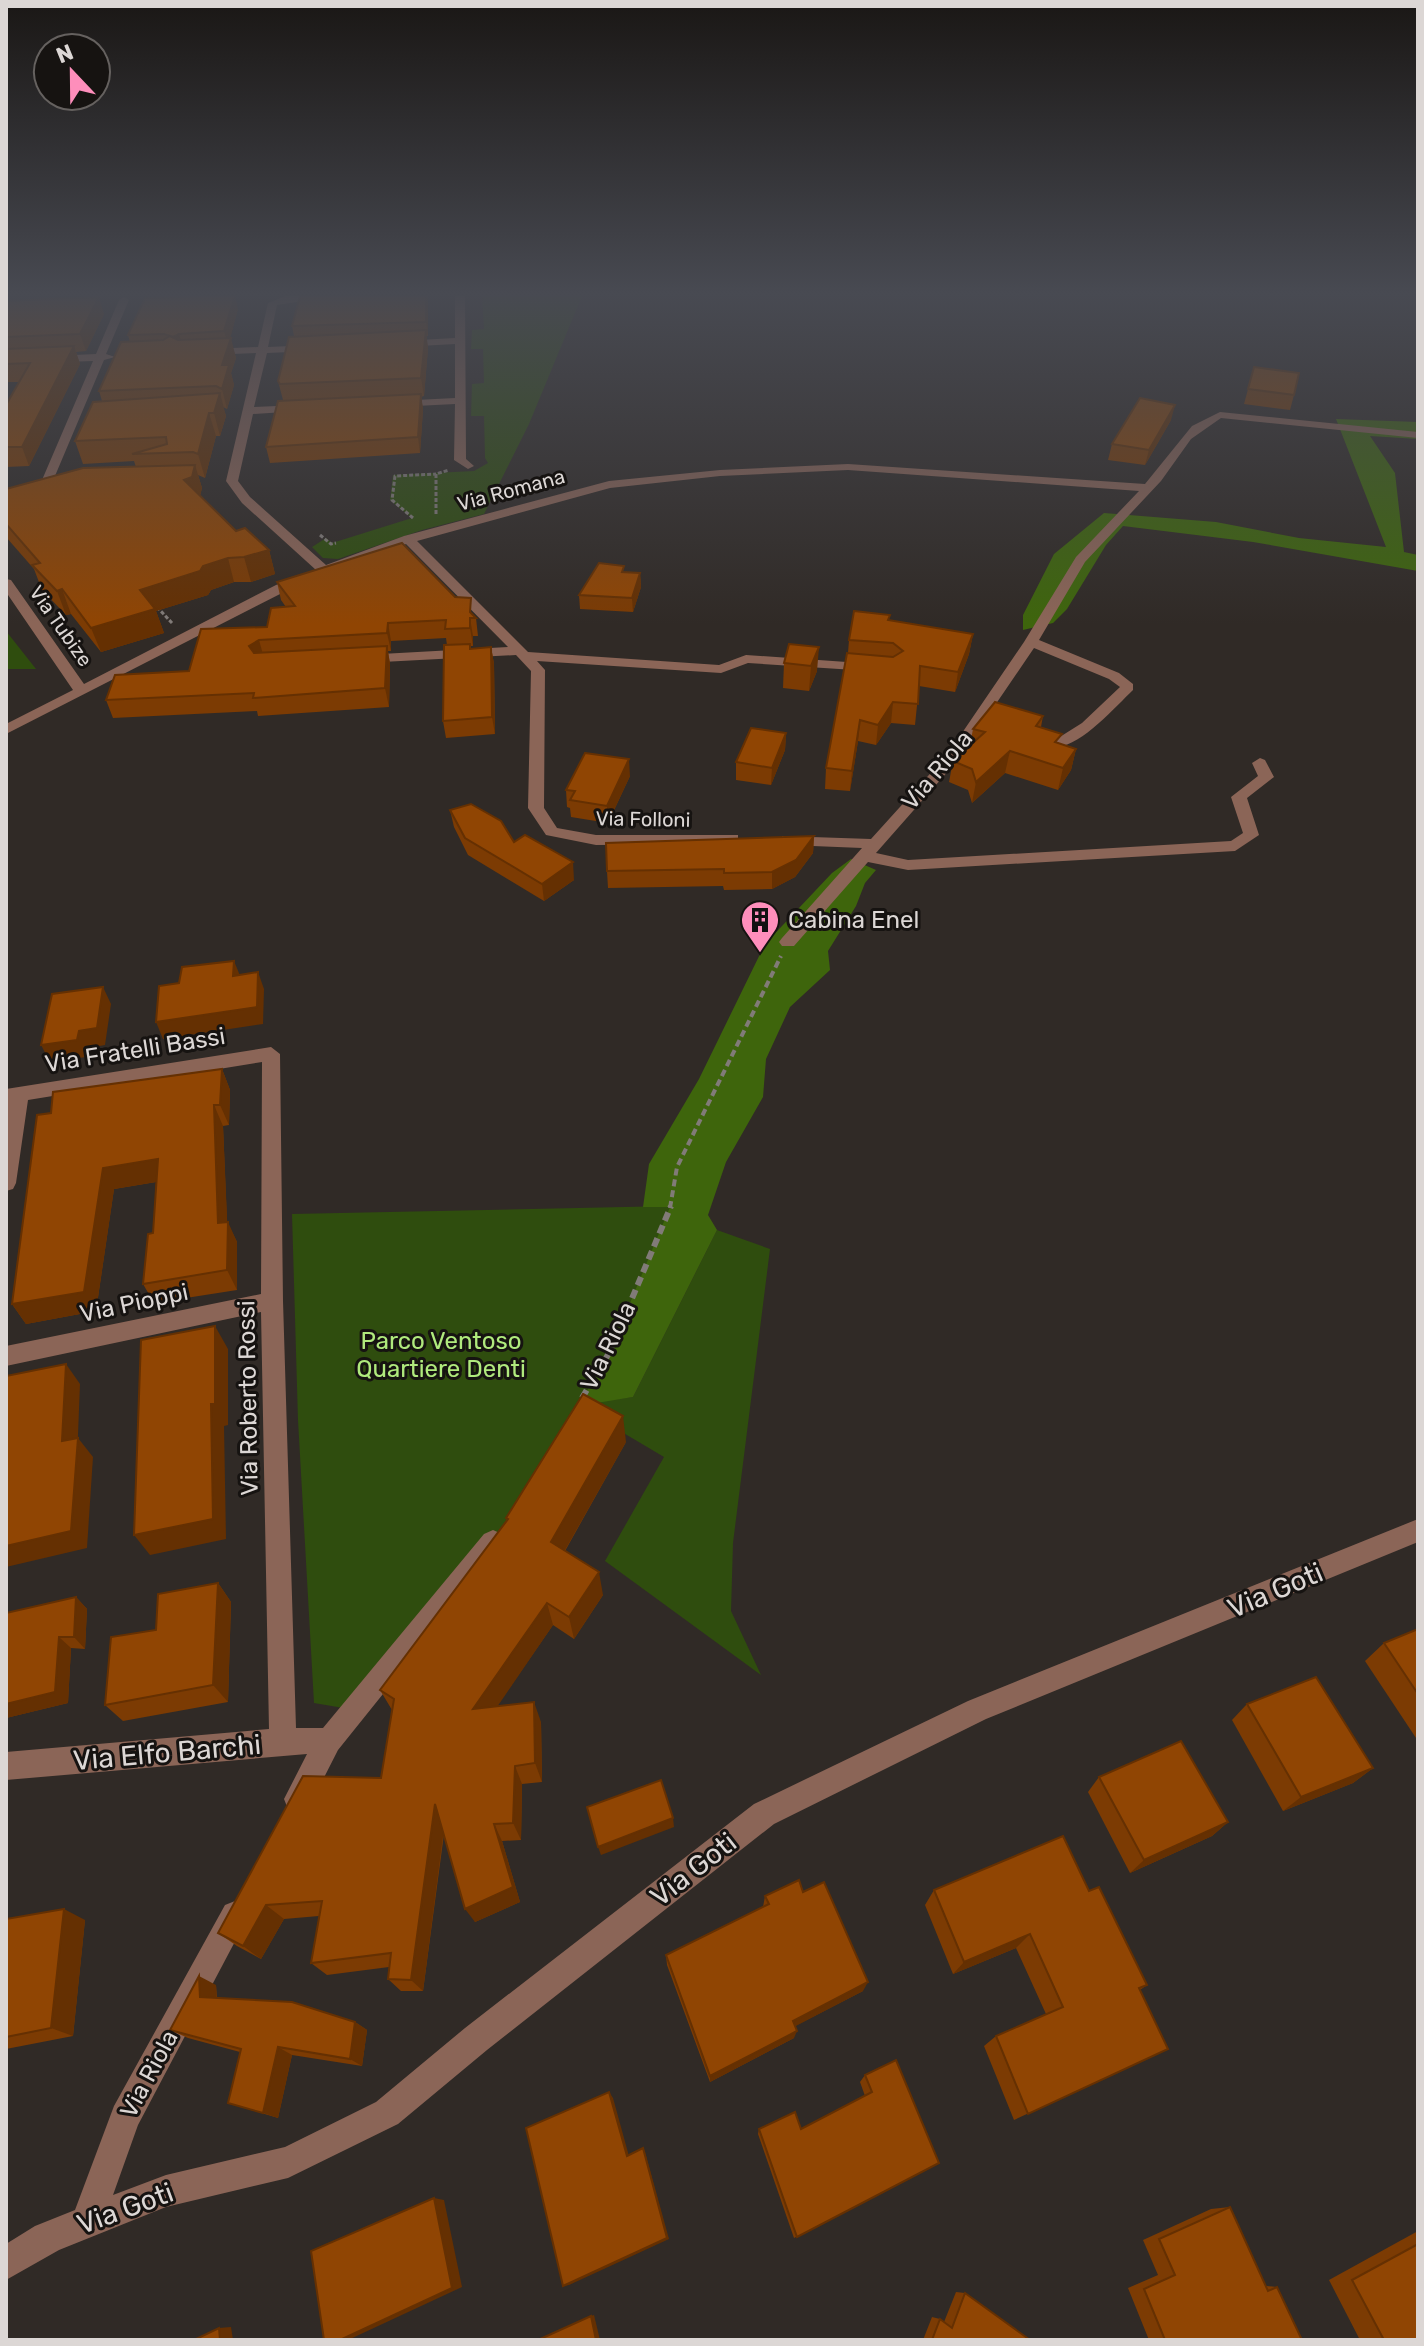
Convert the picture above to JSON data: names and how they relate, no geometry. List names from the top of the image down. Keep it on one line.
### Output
{"streets":{"street":["Via Romana","Via Tubize","Via Riola","Via Folloni","Via Fratelli Bassi","Via Pioppi","Via Roberto Rossi","Via Goti","Via Elfo Barchi"]},"crossings":[["Via Romana","Via Tubize"],["Via Romana","Via Riola"],["Via Romana","Via Folloni"],["Via Riola","Via Folloni"],["Via Riola","Via Goti"],["Via Fratelli Bassi","Via Roberto Rossi"],["Via Pioppi","Via Roberto Rossi"],["Via Roberto Rossi","Via Elfo Barchi"]],"parks":["Parco Ventoso Quartiere Denti"],"places":{"building":["Cabina Enel"]},"north":"top"}
